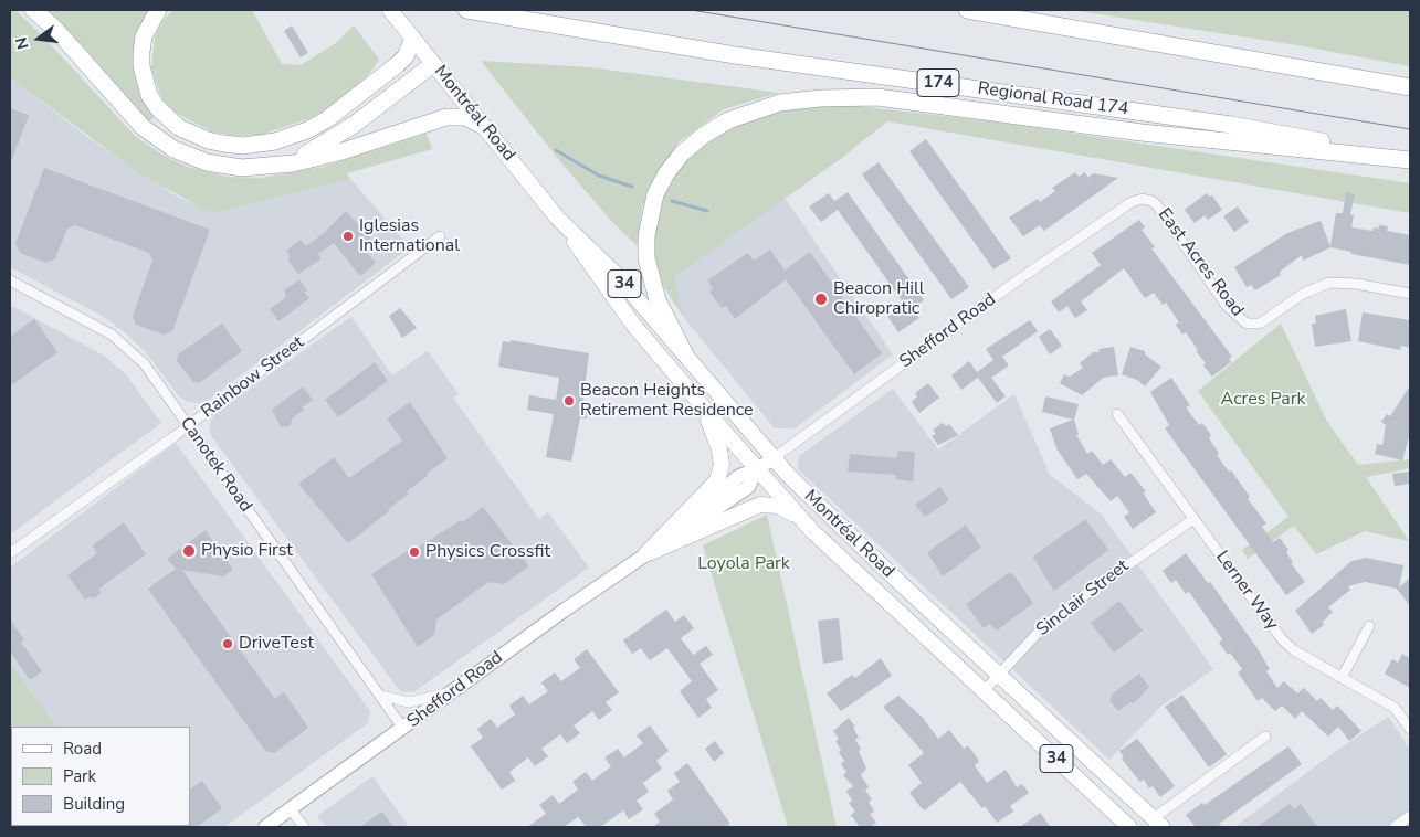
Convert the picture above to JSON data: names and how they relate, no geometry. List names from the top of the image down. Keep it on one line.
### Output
{"streets":{"highway":["174","Regional Road 174"],"main road":["Montréal Road","34"],"street":["East Acres Road","Shefford Road","Rainbow Street","Canotek Road","Lerner Way","Sinclair Street"]},"crossings":[["Montréal Road","Shefford Road"],["Montréal Road","Sinclair Street"],["East Acres Road","Shefford Road"],["Shefford Road","Canotek Road"],["Rainbow Street","Canotek Road"],["Lerner Way","Sinclair Street"]],"parks":["Acres Park","Loyola Park"],"places":["Iglesias International","Beacon Hill Chiropratic","Beacon Heights Retirement Residence","Physio First","Physics Crossfit","DriveTest"],"legend":["Road","Park","Building"],"north":"left"}
